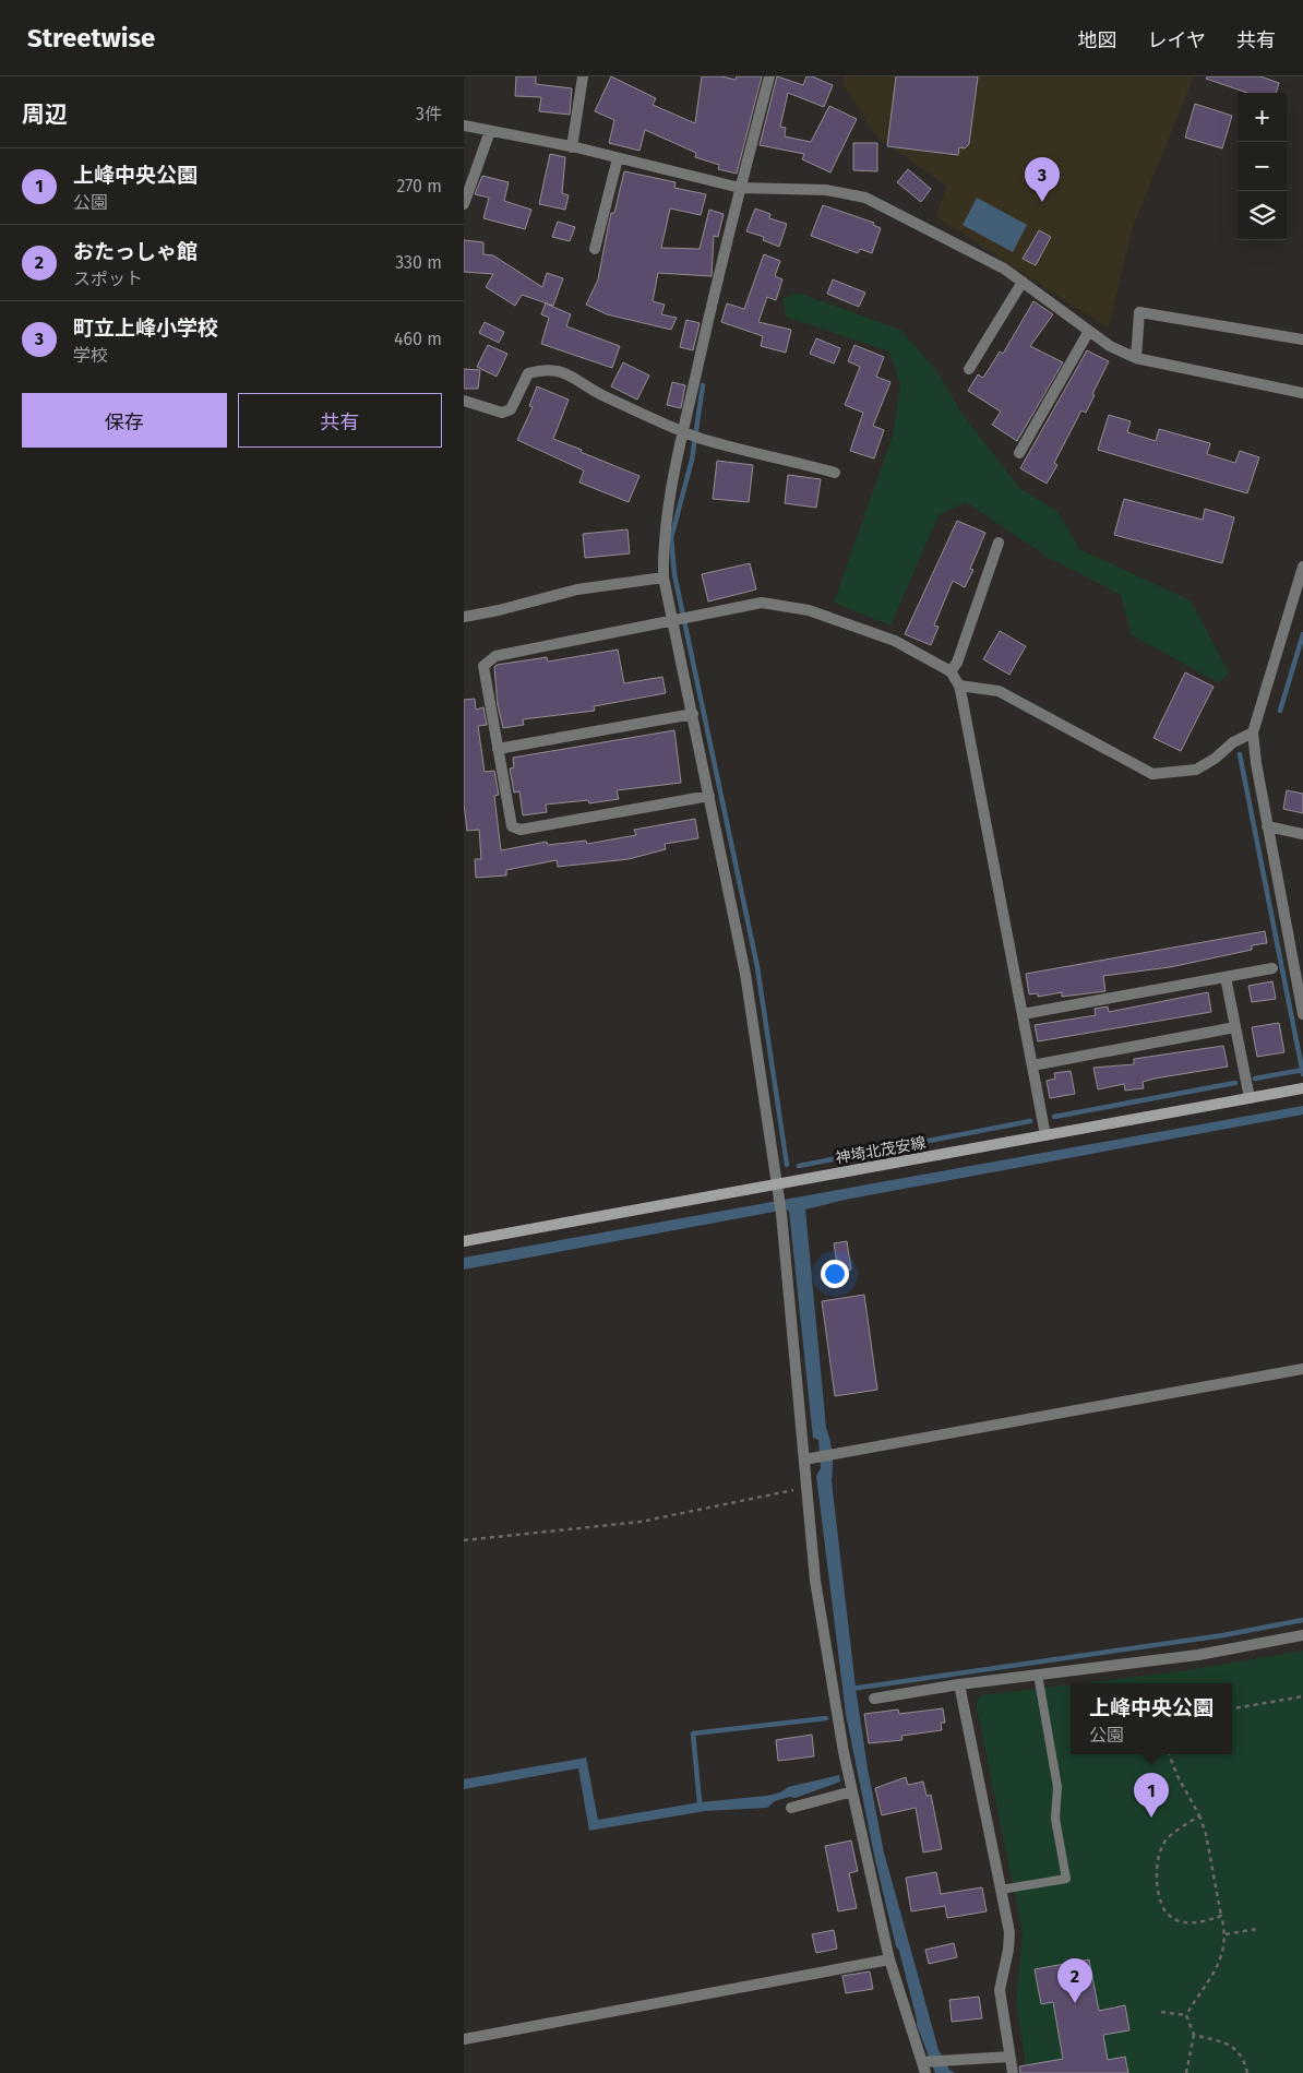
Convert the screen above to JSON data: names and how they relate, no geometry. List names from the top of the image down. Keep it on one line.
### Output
{"streets":{"main road":["神埼北茂安線"]},"page":{"header":"Streetwise","nav":["地図","レイヤ","共有"],"heading":["周辺","3件"],"map_buttons":["+","−"],"list":[{"mark":"1","name":"上峰中央公園","note":"公園","value":"270 m"},{"mark":"2","name":"おたっしゃ館","note":"スポット","value":"330 m"},{"mark":"3","name":"町立上峰小学校","note":"学校","value":"460 m"}],"pins":["3","1","2"],"buttons":["保存","共有"],"popup":["上峰中央公園","公園"]}}
